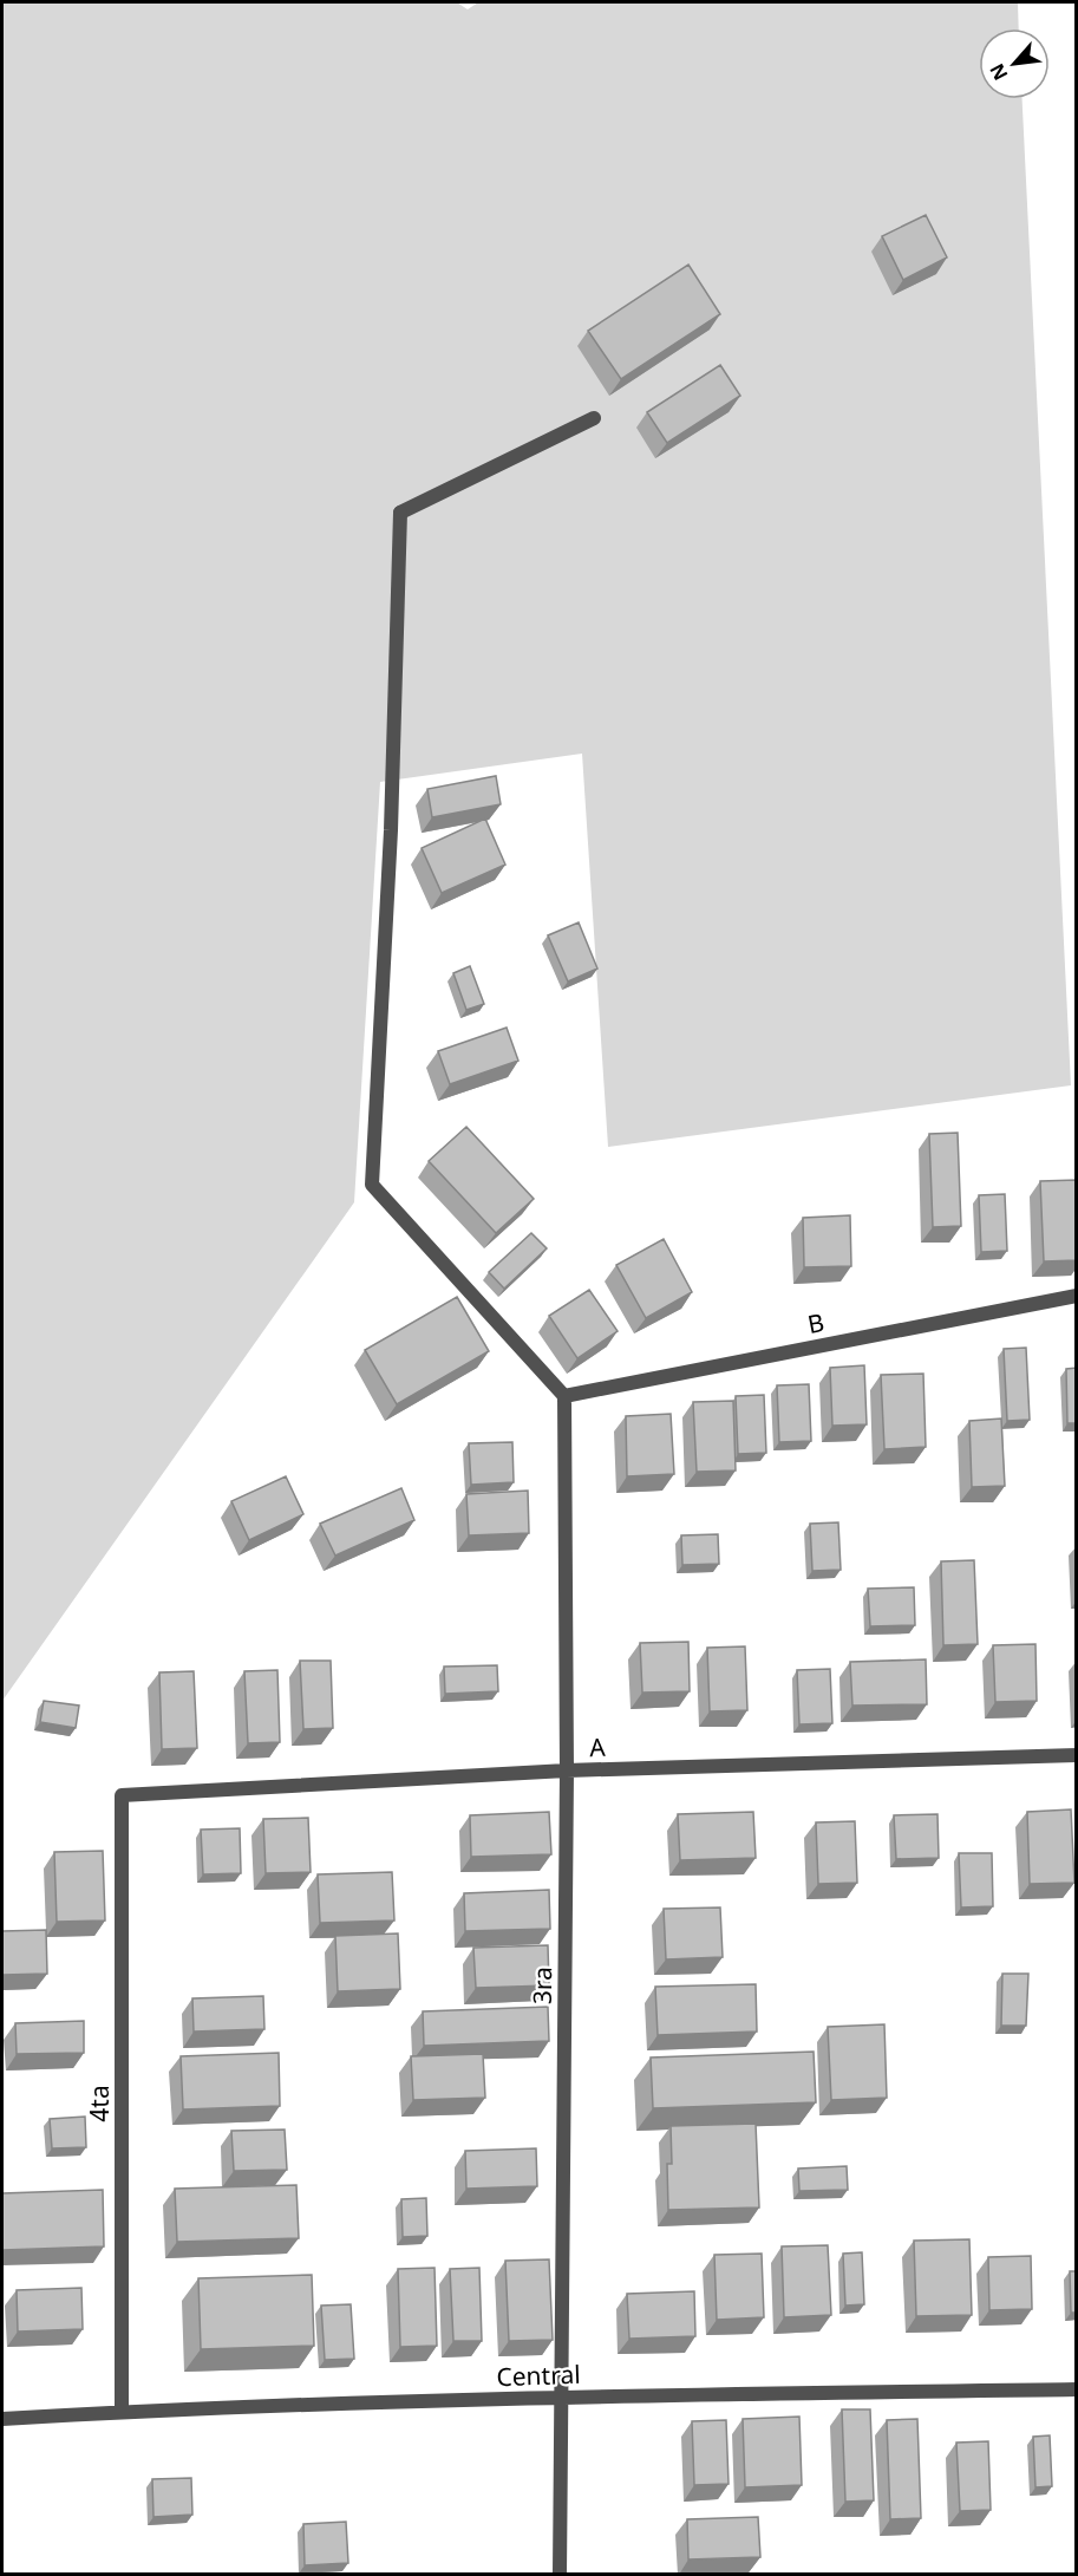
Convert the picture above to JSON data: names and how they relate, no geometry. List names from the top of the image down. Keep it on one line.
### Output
{"streets":{"street":["B","A","3ra","4ta","Central"]},"crossings":[["B","3ra"],["A","3ra"],["A","4ta"],["3ra","Central"],["4ta","Central"]],"north":"bottom left"}
